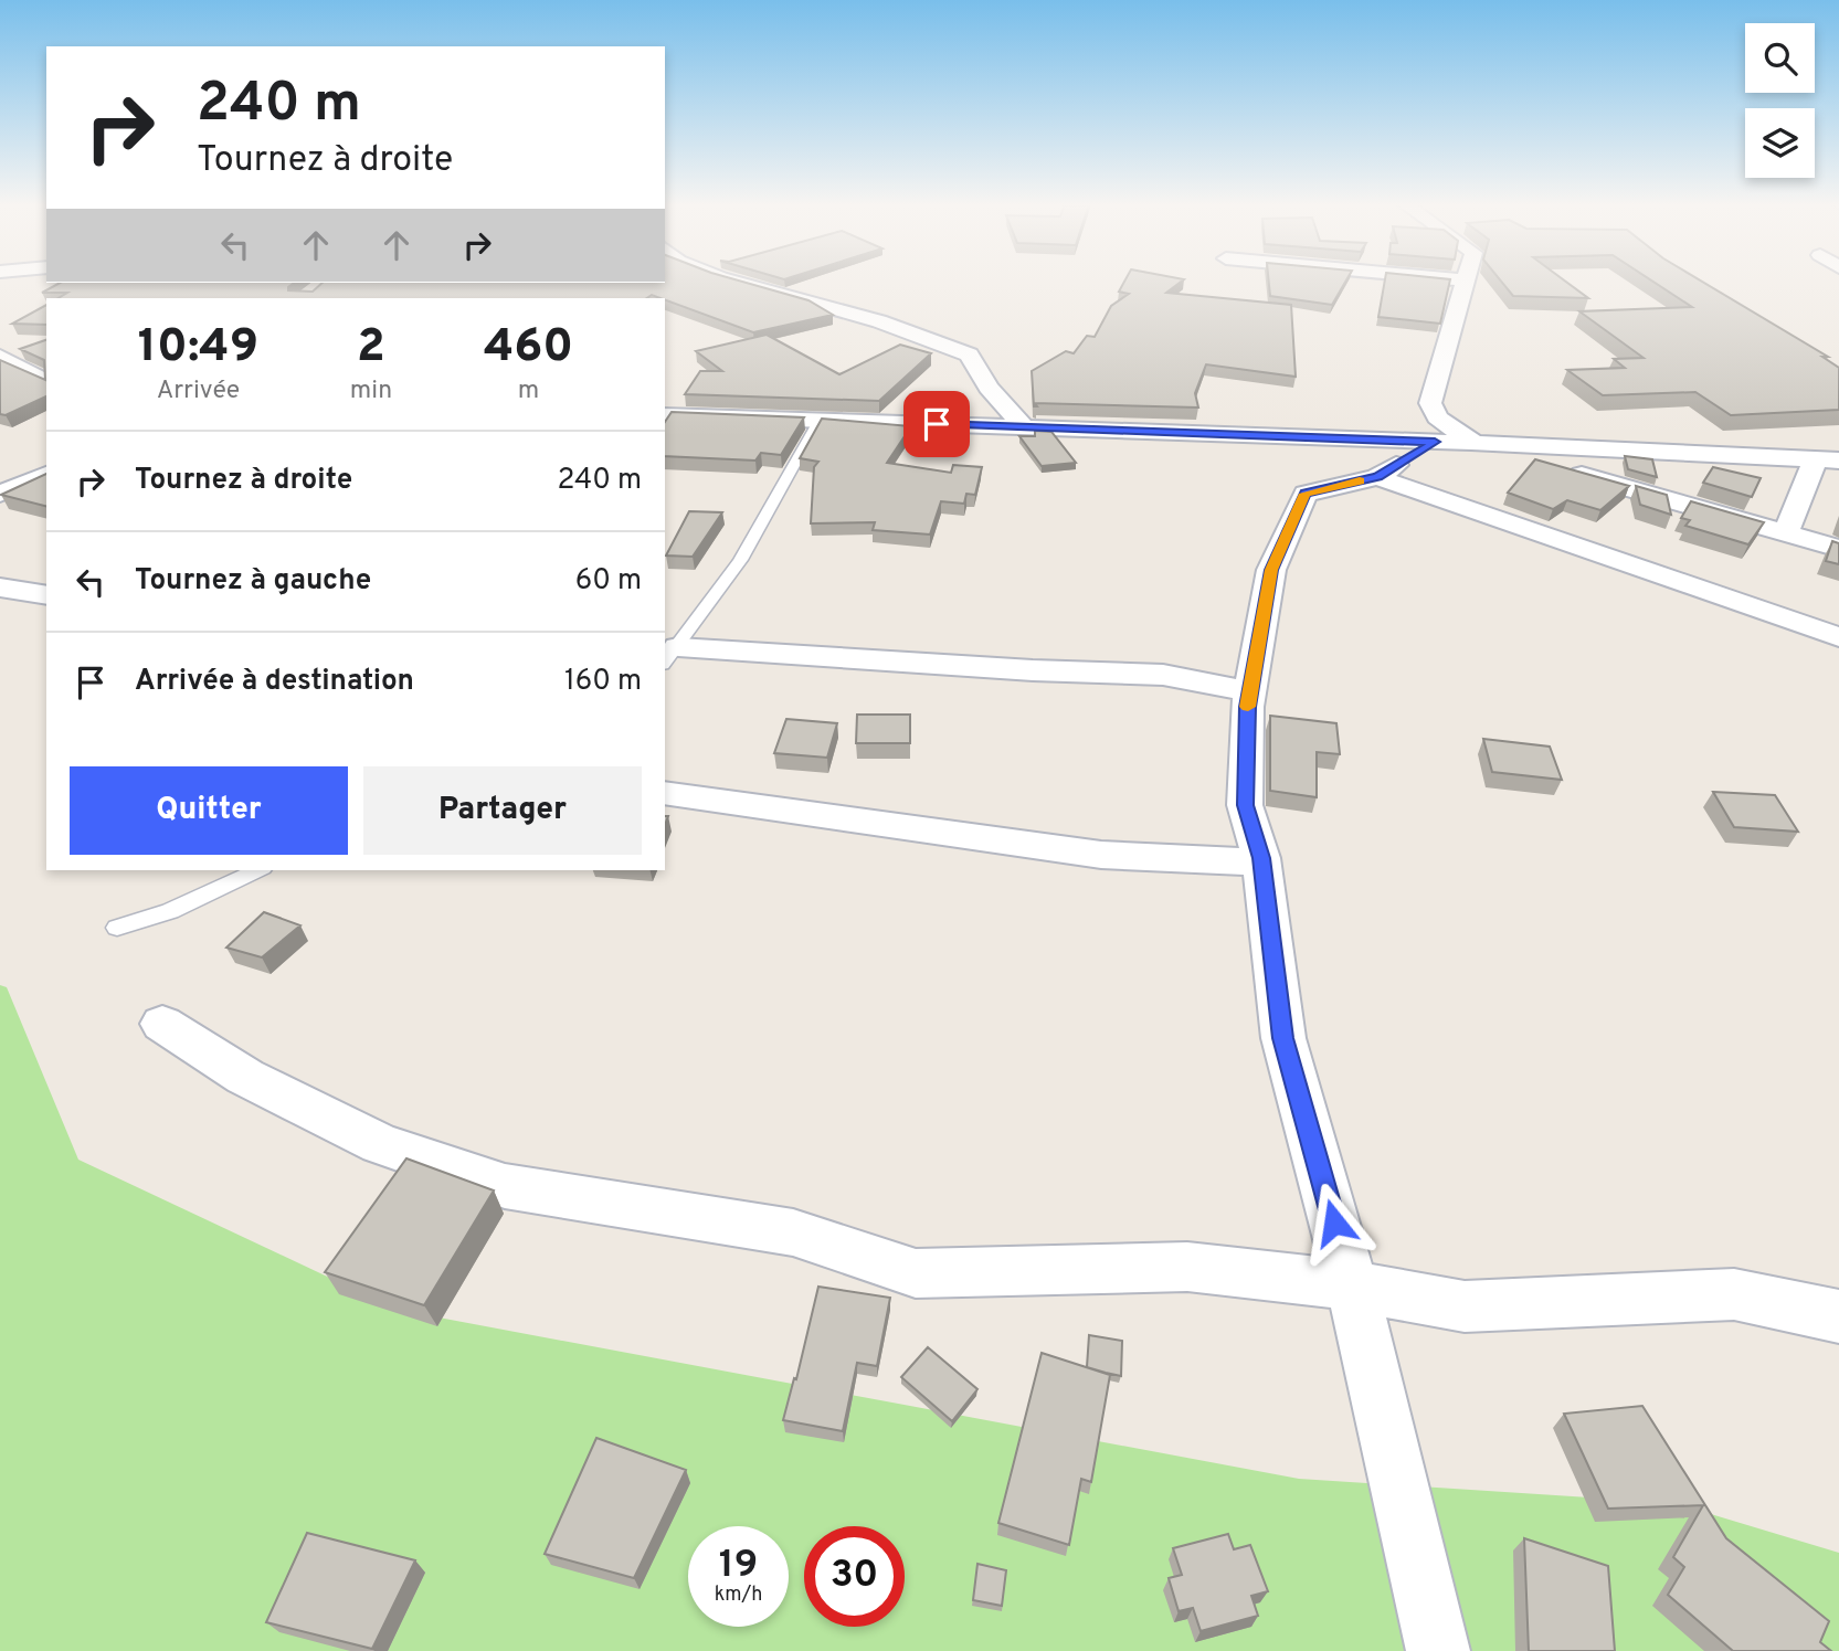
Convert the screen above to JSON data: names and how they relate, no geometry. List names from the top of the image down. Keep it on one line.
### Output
{"page":{"turn":["240 m","Tournez à droite"],"eta":["10:49","Arrivée","2","min","460","m"],"list":[{"name":"Tournez à droite","value":"240 m"},{"name":"Tournez à gauche","value":"60 m"},{"name":"Arrivée à destination","value":"160 m"}],"buttons":["Quitter","Partager"],"speed":"19 km/h","limit":"30"}}
